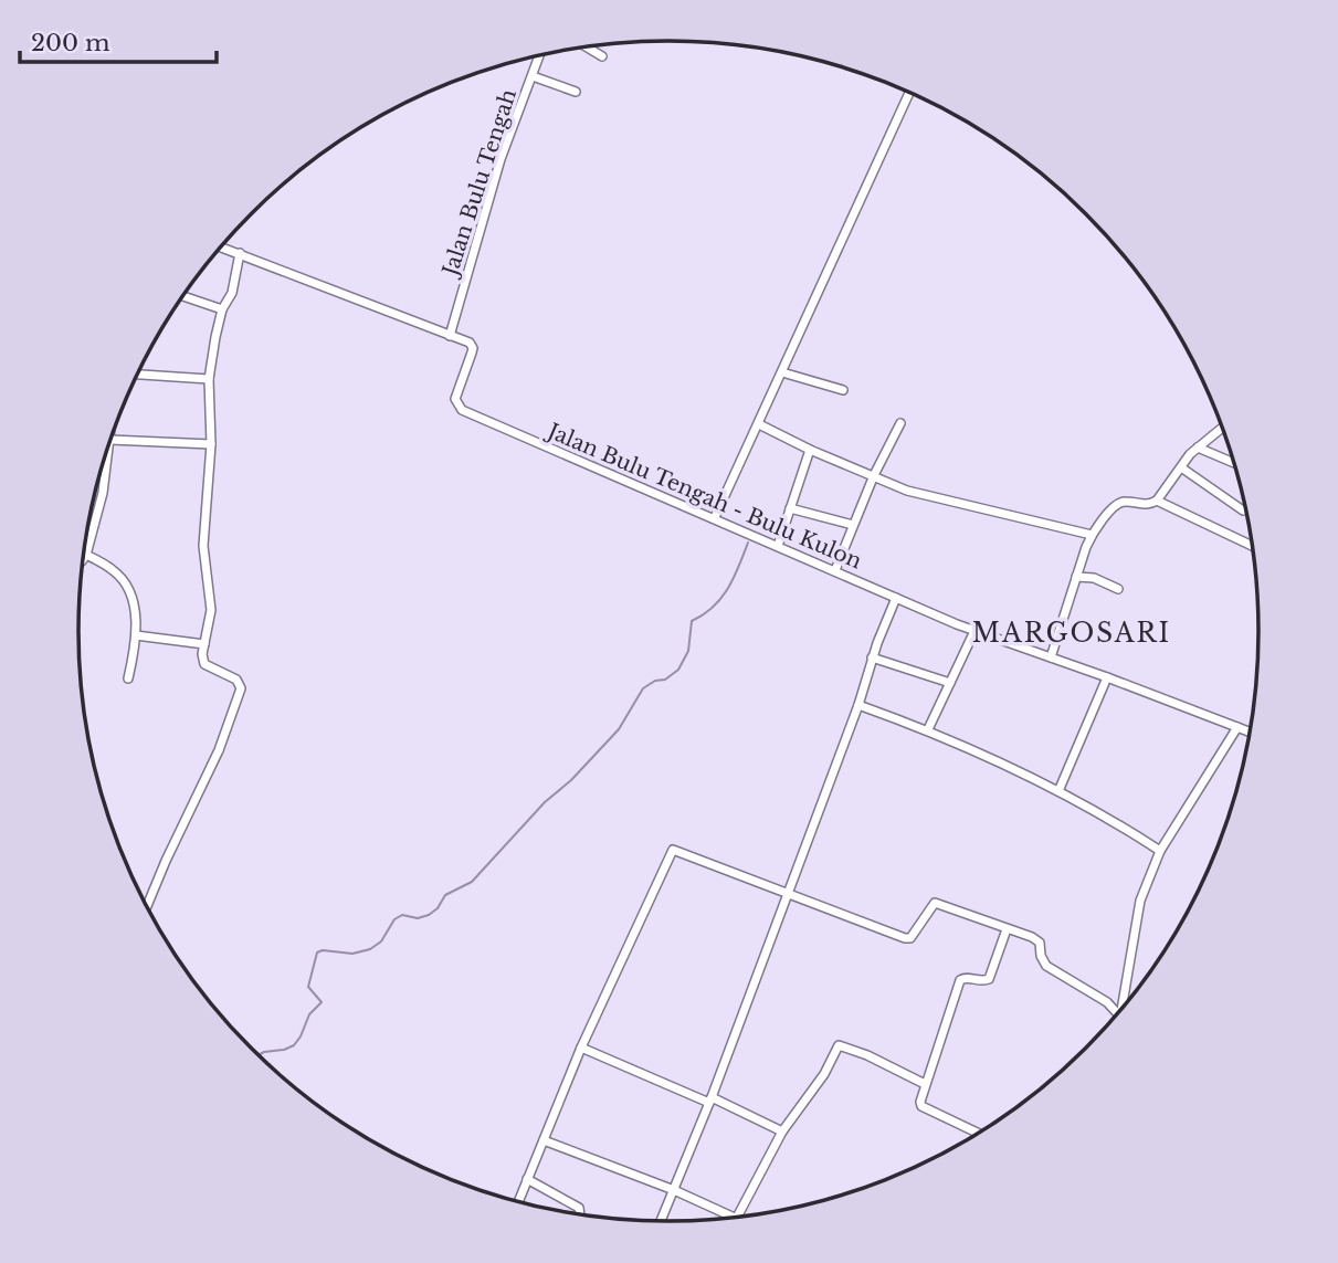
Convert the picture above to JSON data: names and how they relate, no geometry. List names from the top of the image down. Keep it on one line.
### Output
{"streets":{"street":["Jalan Bulu Tengah","Jalan Bulu Tengah - Bulu Kulon"]},"crossings":[["Jalan Bulu Tengah","Jalan Bulu Tengah - Bulu Kulon"]],"districts":["MARGOSARI"],"scale_bar":"200 m"}
